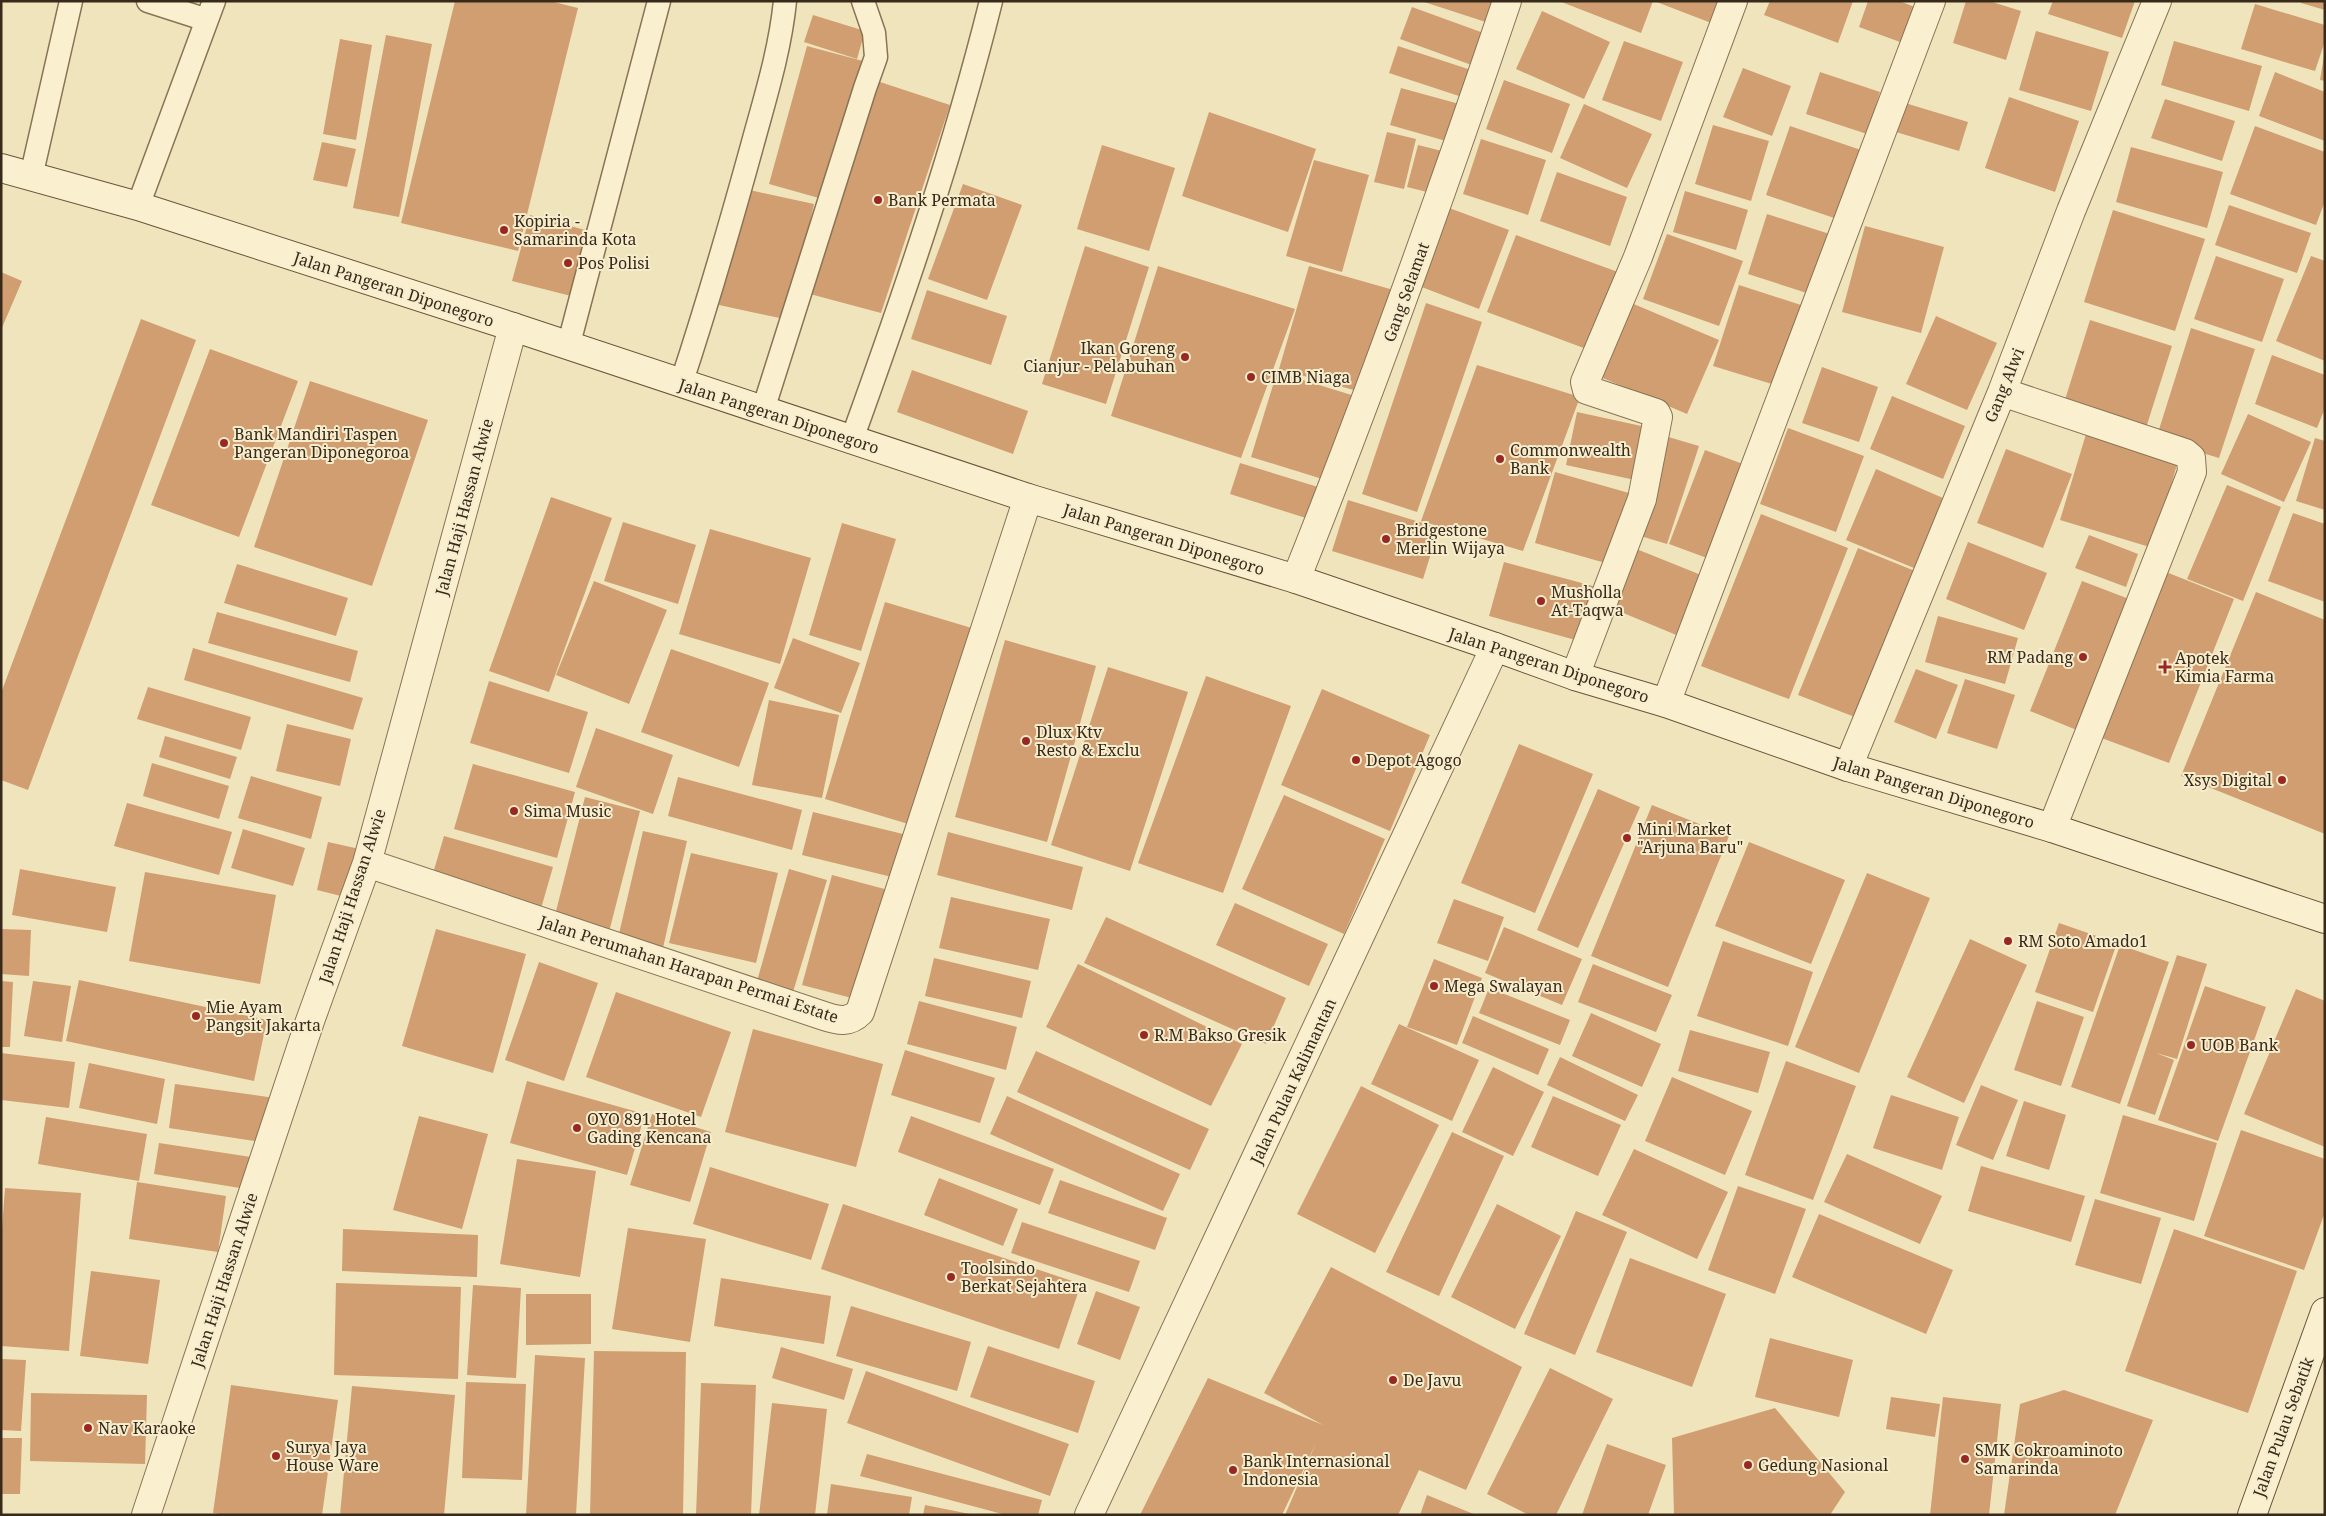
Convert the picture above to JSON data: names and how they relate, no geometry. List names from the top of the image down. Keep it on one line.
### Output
{"streets":{"street":["Jalan Pangeran Diponegoro","Gang Selamat","Gang Alwi","Jalan Haji Hassan Alwie","Jalan Perumahan Harapan Permai Estate","Jalan Pulau Kalimantan","Jalan Pulau Sebatik"]},"crossings":[["Jalan Pangeran Diponegoro","Gang Selamat"],["Jalan Pangeran Diponegoro","Gang Alwi"],["Jalan Pangeran Diponegoro","Jalan Haji Hassan Alwie"],["Jalan Pangeran Diponegoro","Jalan Perumahan Harapan Permai Estate"],["Jalan Pangeran Diponegoro","Jalan Pulau Kalimantan"],["Jalan Haji Hassan Alwie","Jalan Perumahan Harapan Permai Estate"]],"places":{"other":["Bank Permata","Kopiria - Samarinda Kota","Pos Polisi","Ikan Goreng Cianjur - Pelabuhan","CIMB Niaga","Bank Mandiri Taspen Pangeran Diponegoroa","Commonwealth Bank","Bridgestone Merlin Wijaya","Musholla At-Taqwa","RM Padang","Dlux Ktv Resto & Exclu","Depot Agogo","Xsys Digital","Sima Music","Mini Market \"Arjuna Baru\"","RM Soto Amado1","Mega Swalayan","Mie Ayam Pangsit Jakarta","R.M Bakso Gresik","UOB Bank","OYO 891 Hotel Gading Kencana","Toolsindo Berkat Sejahtera","De Javu","Nav Karaoke","Surya Jaya House Ware","SMK Cokroaminoto Samarinda","Gedung Nasional","Bank Internasional Indonesia"],"health":["Apotek Kimia Farma"]}}
